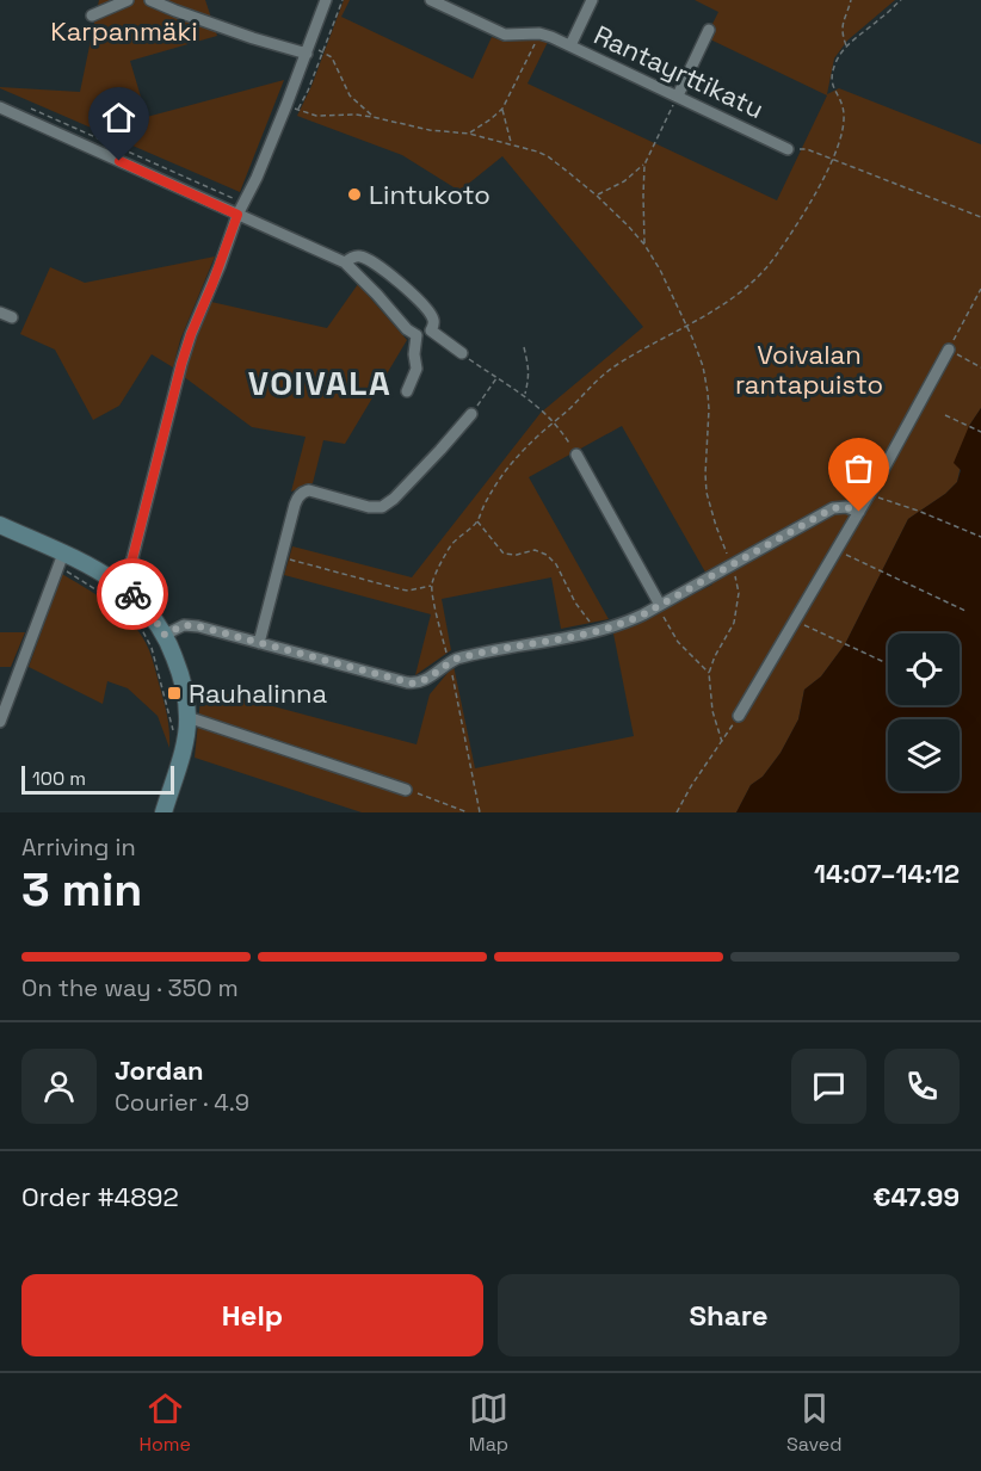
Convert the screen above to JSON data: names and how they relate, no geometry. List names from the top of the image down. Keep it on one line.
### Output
{"streets":{"street":["Rantayrttikatu"]},"districts":["VOIVALA"],"parks":["Karpanmäki","Voivalan rantapuisto"],"places":{"other":["Lintukoto"],"transit":["Rauhalinna"]},"scale_bar":"100 m","page":{"scale":"100 m","heading":["3 min","Arriving in","14:07–14:12"],"panel":["Jordan","Courier · 4.9","Order #4892","€47.99"],"bar":"On the way · 350 m","buttons":["Help","Share"],"tabs":["Home","Map","Saved"]}}
